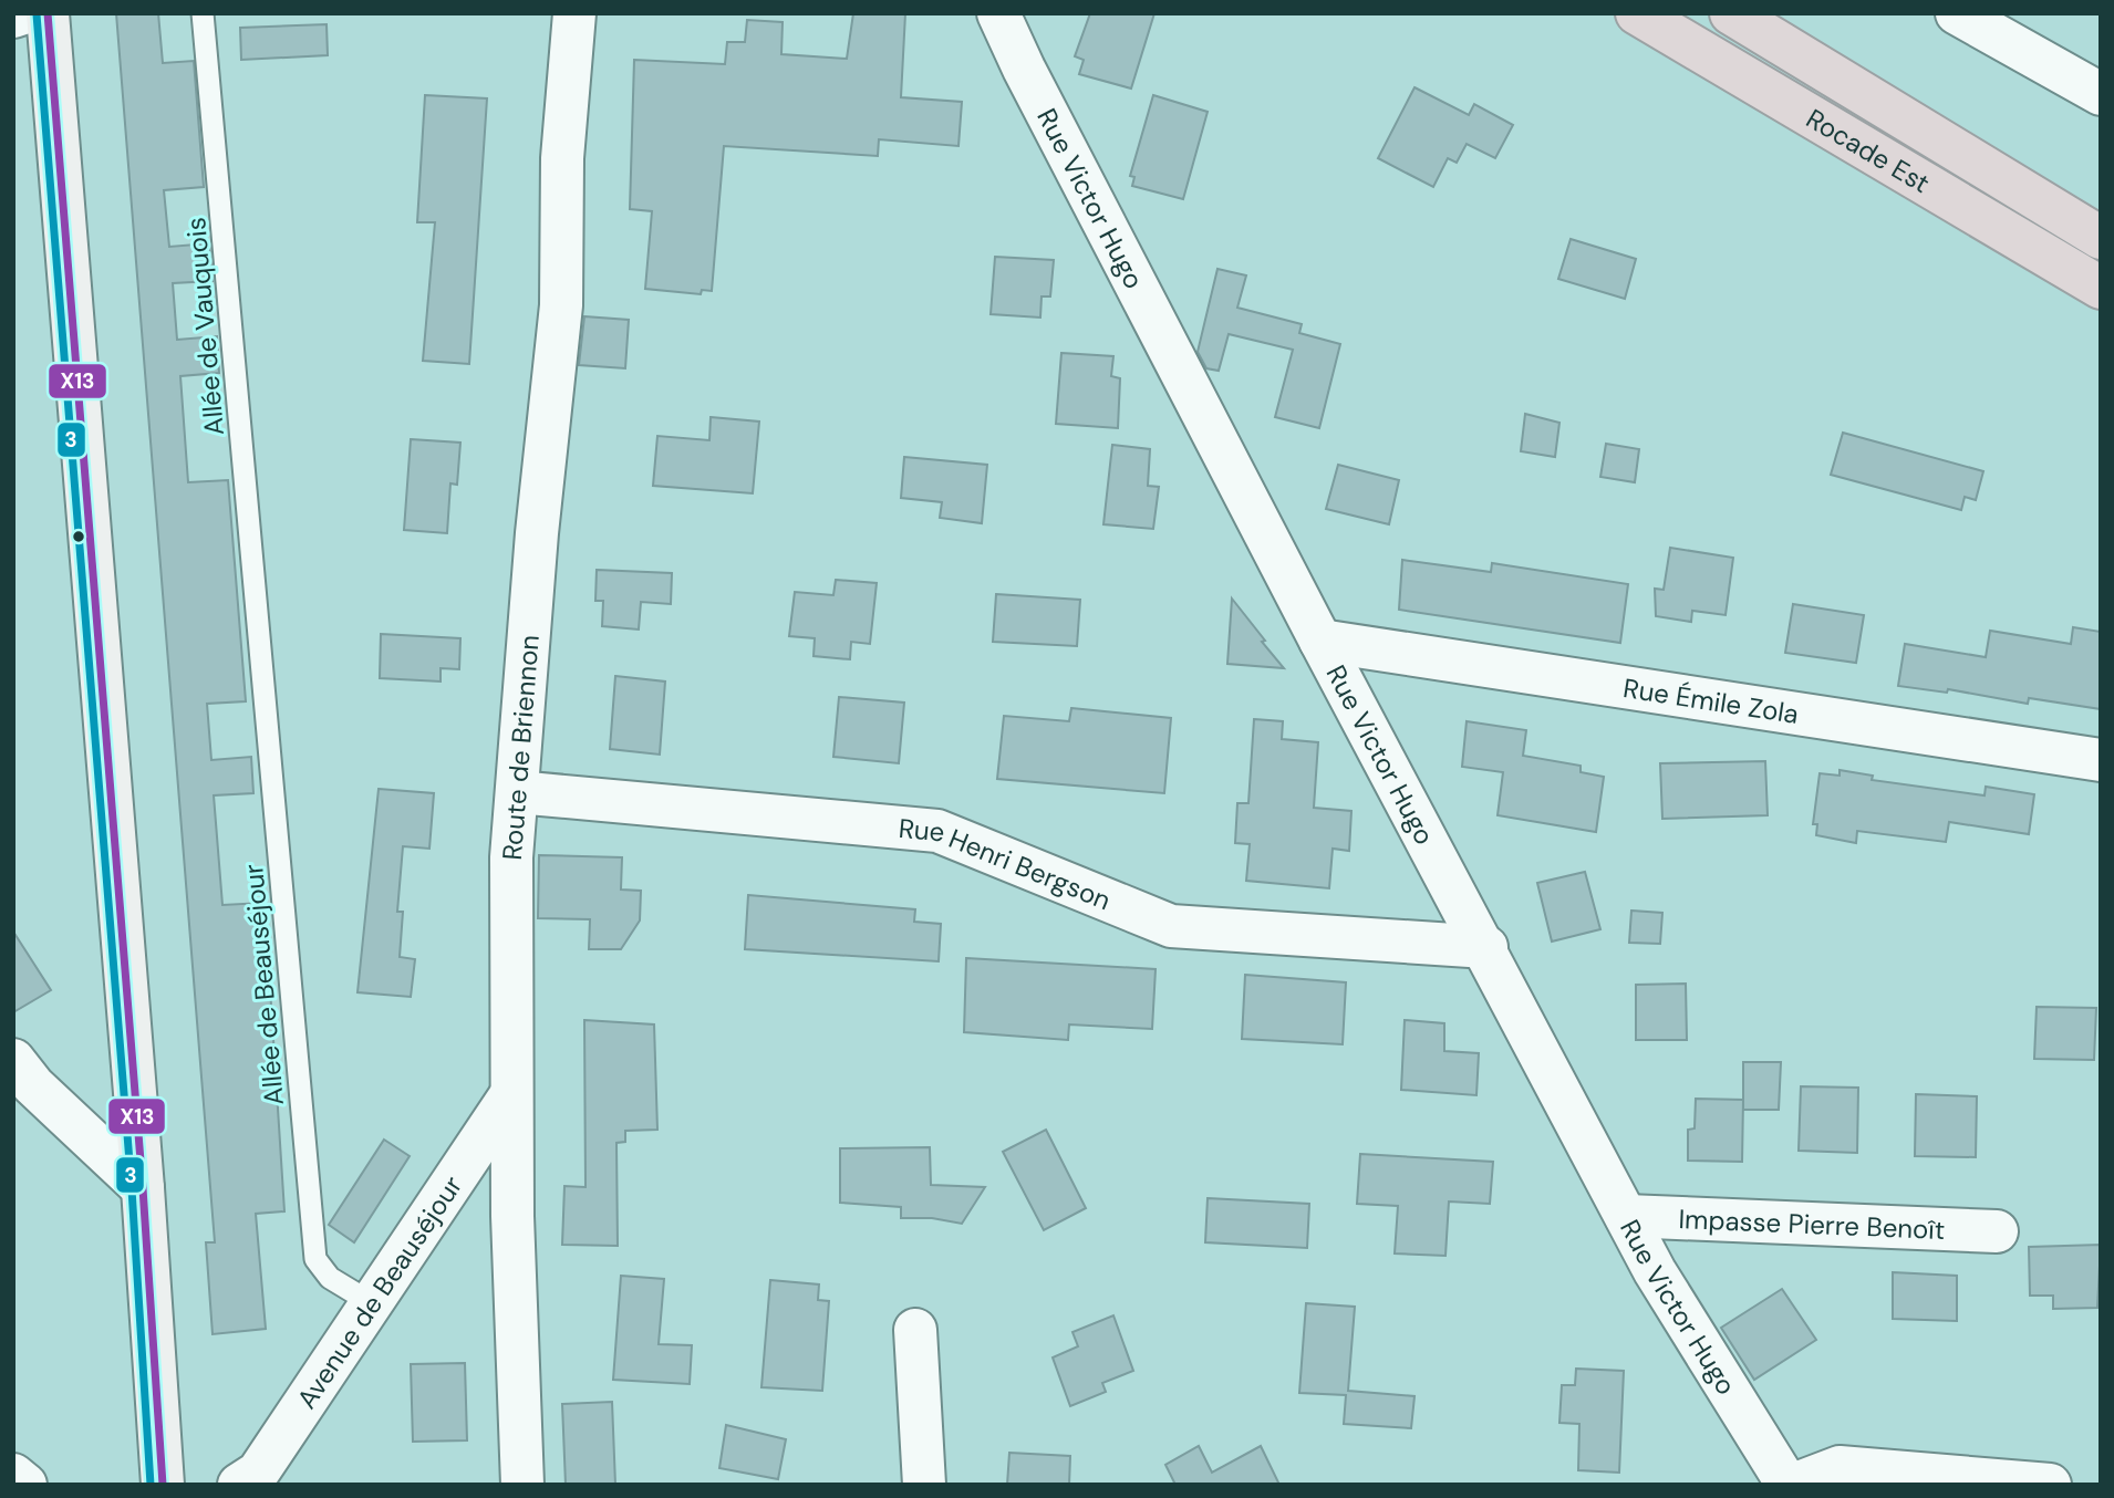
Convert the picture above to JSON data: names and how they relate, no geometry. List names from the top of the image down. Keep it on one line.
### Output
{"streets":{"highway":["Rocade Est"],"street":["Rue Victor Hugo","Rue Émile Zola","Route de Briennon","Rue Henri Bergson","Impasse Pierre Benoît","Avenue de Beauséjour"],"lane":["Allée de Vauquois","Allée de Beauséjour"]},"crossings":[["Rue Victor Hugo","Rue Émile Zola"],["Rue Victor Hugo","Rue Henri Bergson"],["Rue Victor Hugo","Impasse Pierre Benoît"],["Allée de Vauquois","Allée de Beauséjour"],["Route de Briennon","Rue Henri Bergson"],["Route de Briennon","Avenue de Beauséjour"],["Allée de Beauséjour","Avenue de Beauséjour"]],"lines":["transit line X13","transit line 3"]}
